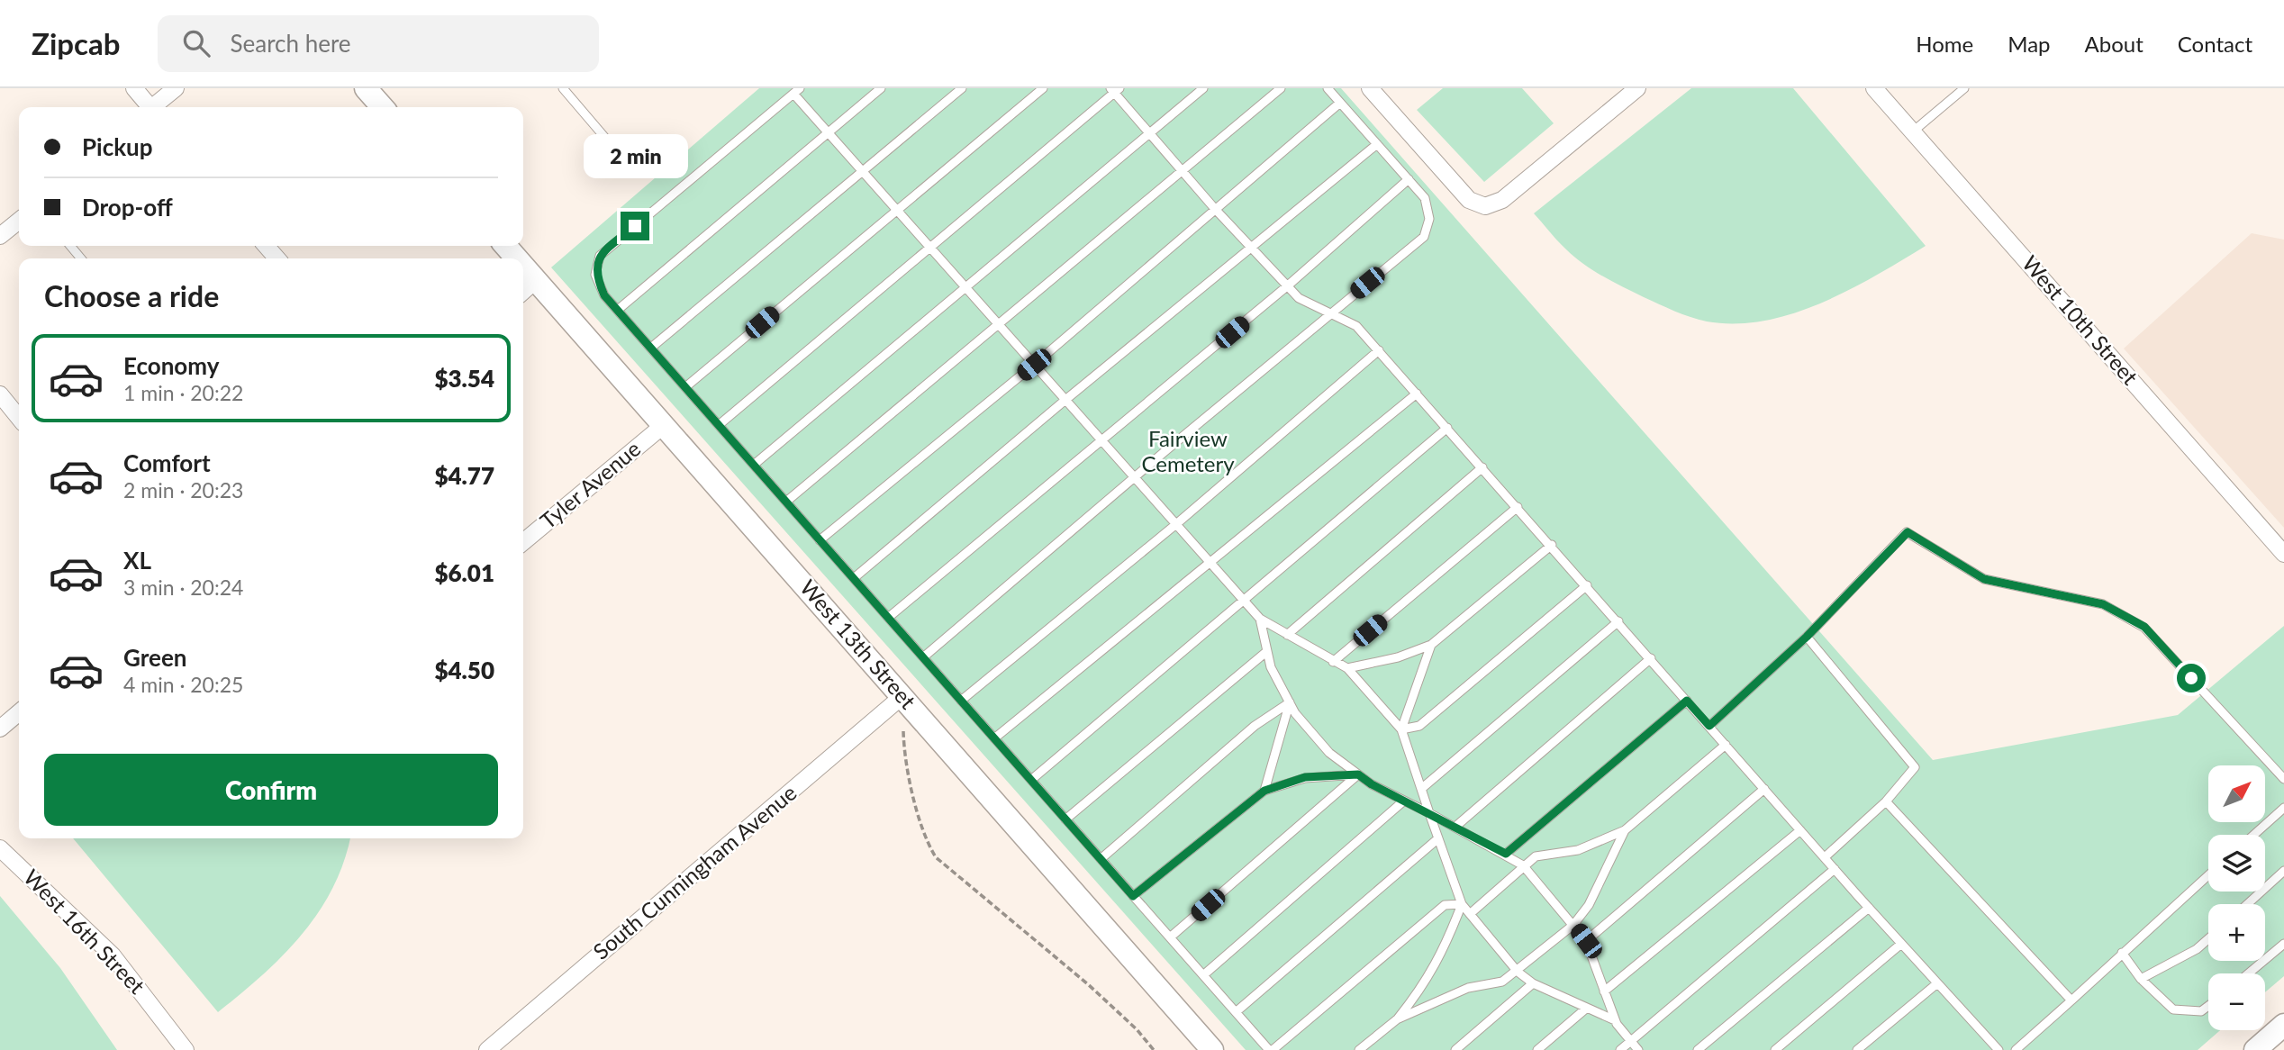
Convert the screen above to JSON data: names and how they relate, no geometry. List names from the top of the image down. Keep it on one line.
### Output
{"streets":{"street":["West 10th Street","Tyler Avenue","West 13th Street","South Cunningham Avenue","West 16th Street"]},"crossings":[["Tyler Avenue","West 13th Street"],["West 13th Street","South Cunningham Avenue"]],"parks":["Fairview Cemetery"],"north":"top right","page":{"header":"Zipcab","search":"Search here","nav":["Home","Map","About","Contact"],"banner":["Pickup","Drop-off"],"bubble":"2 min","heading":"Choose a ride","list":[{"name":"Economy","note":"1 min · 20:22","value":"$3.54"},{"name":"Comfort","note":"2 min · 20:23","value":"$4.77"},{"name":"XL","note":"3 min · 20:24","value":"$6.01"},{"name":"Green","note":"4 min · 20:25","value":"$4.50"}],"buttons":"Confirm","map_buttons":["+","−"]}}
